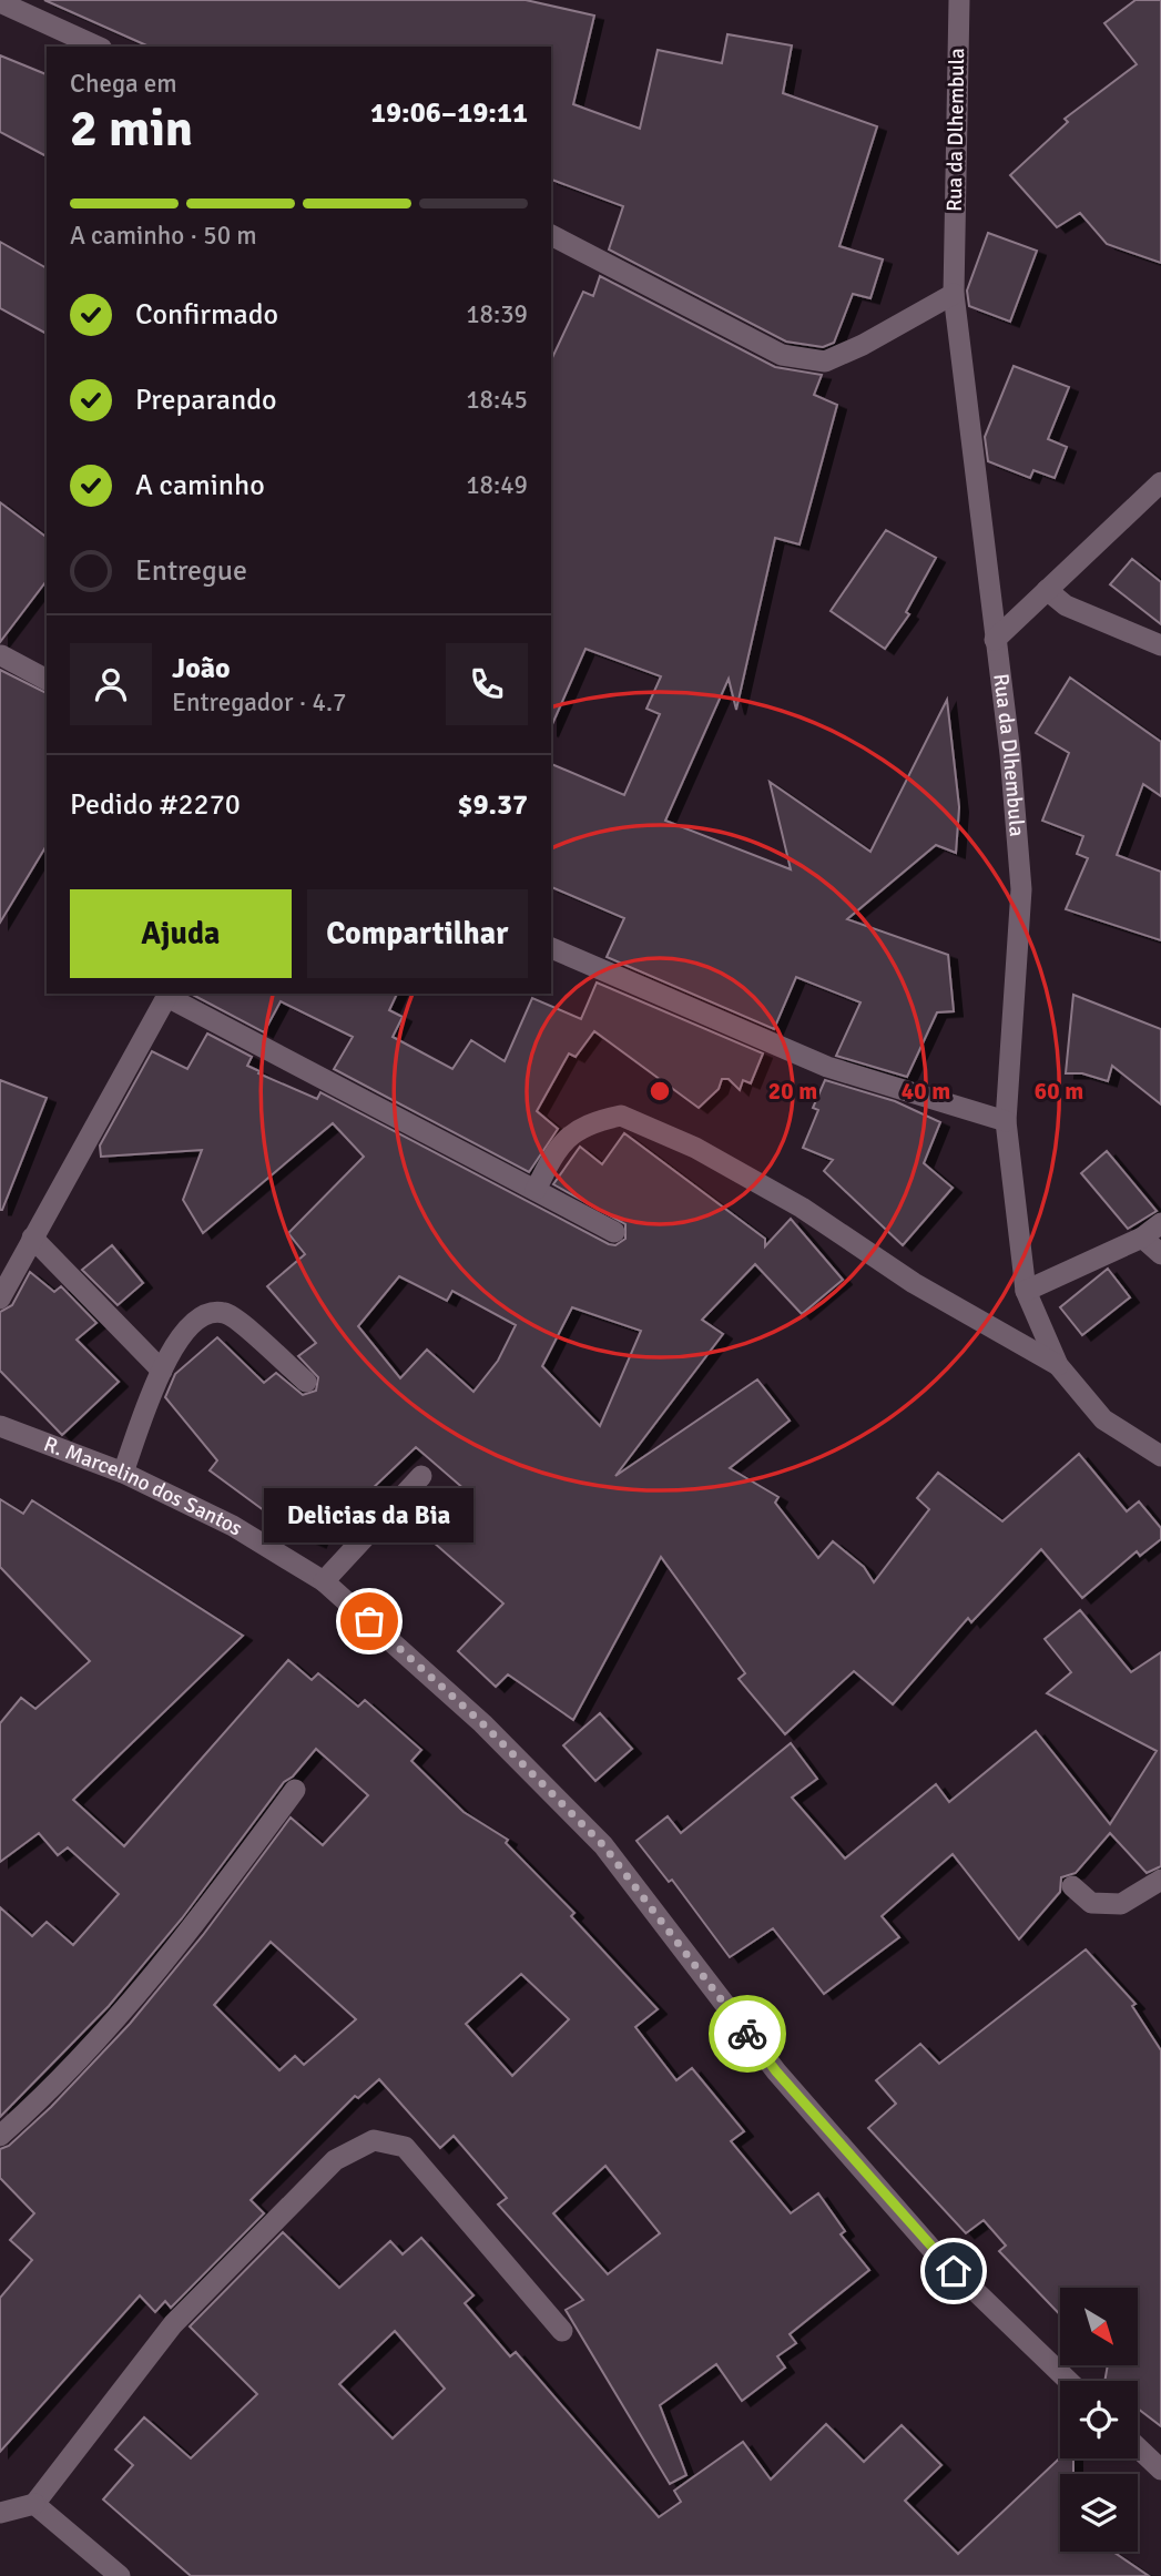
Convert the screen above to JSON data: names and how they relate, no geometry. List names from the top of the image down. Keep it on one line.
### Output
{"streets":{"street":["Rua da Dlhembula","R. Marcelino dos Santos"]},"places":["Delicias da Bia"],"north":"bottom right","page":{"heading":["2 min","Chega em","19:06–19:11"],"panel":["João","Entregador · 4.7","Pedido #2270","$9.37"],"bar":"A caminho · 50 m","list":[["Confirmado","18:39"],["Preparando","18:45"],["A caminho","18:49"],"Entregue"],"buttons":["Ajuda","Compartilhar"],"bubble":"Delicias da Bia"},"rings":["20 m","40 m","60 m"]}
